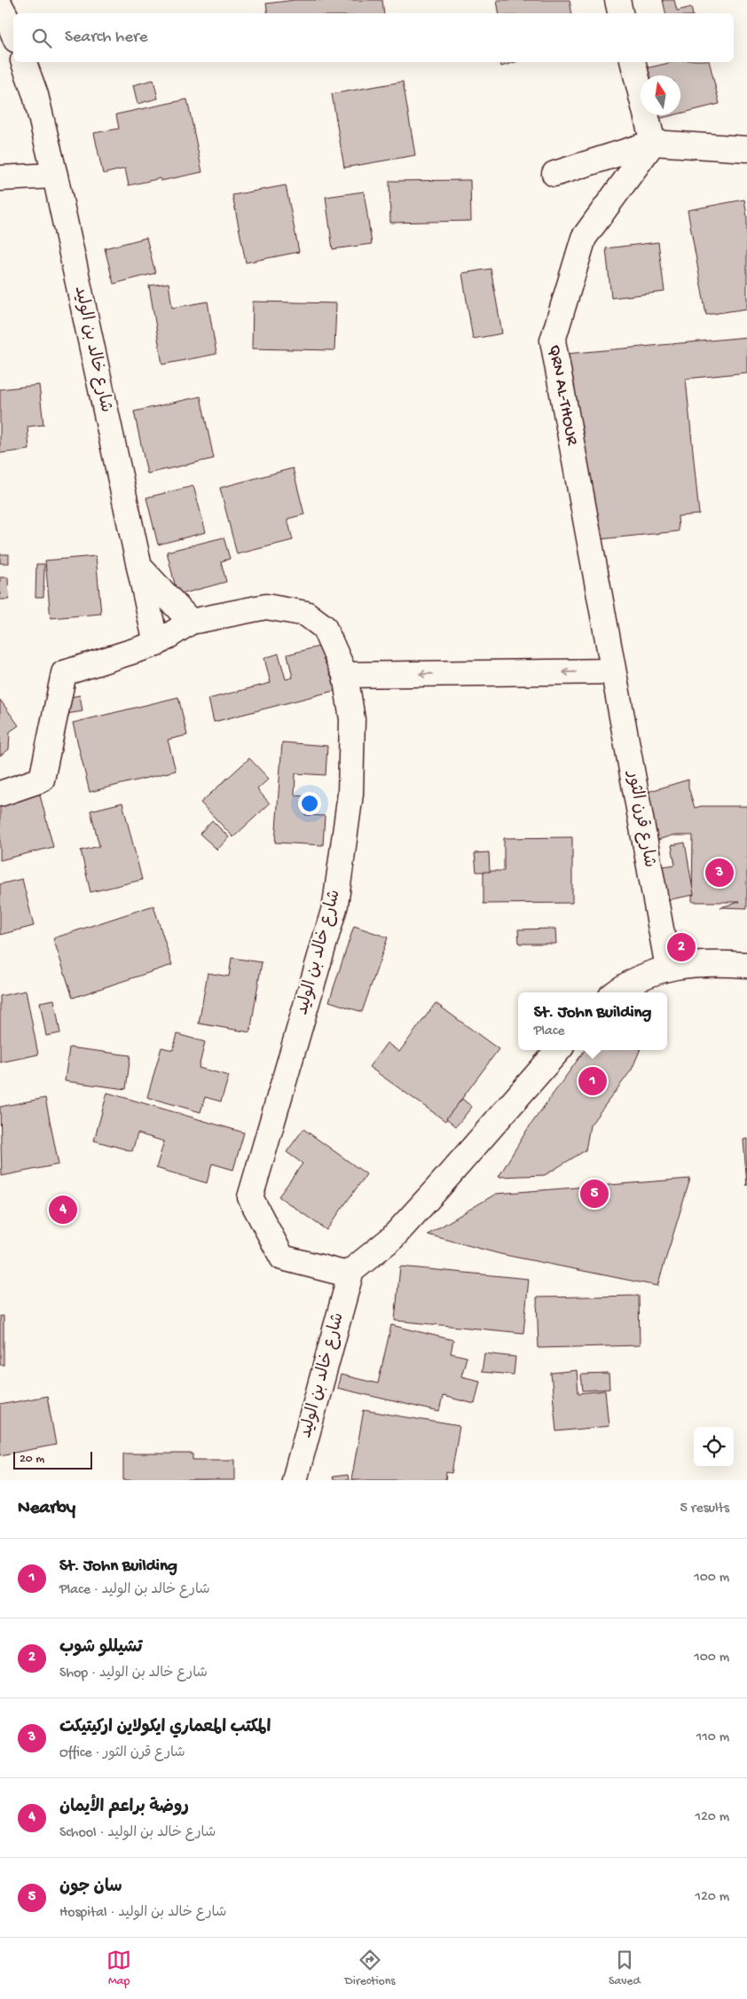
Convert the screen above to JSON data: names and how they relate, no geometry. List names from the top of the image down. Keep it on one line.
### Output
{"streets":{"street":["شارع خالد بن الوليد","QRN AL-THOUR","شارع قرن الثور"]},"crossings":[["QRN AL-THOUR","شارع قرن الثور"]],"scale_bar":"20 m","north":"top","page":{"search":"Search here","pins":["3","2","1","5","4"],"popup":["St. John Building","Place"],"scale":"20 m","heading":["Nearby","5 results"],"list":[{"mark":"1","name":"St. John Building","note":"Place · شارع خالد بن الوليد","value":"100 m"},{"mark":"2","name":"تشيللو شوب","note":"Shop · شارع خالد بن الوليد","value":"100 m"},{"mark":"3","name":"المكتب المعماري ايكولاين اركيتيكت","note":"Office · شارع قرن الثور","value":"110 m"},{"mark":"4","name":"روضة براعم الأيمان","note":"School · شارع خالد بن الوليد","value":"120 m"},{"mark":"5","name":"سان جون","note":"Hospital · شارع خالد بن الوليد","value":"120 m"}],"nav":["Map","Directions","Saved"]}}
